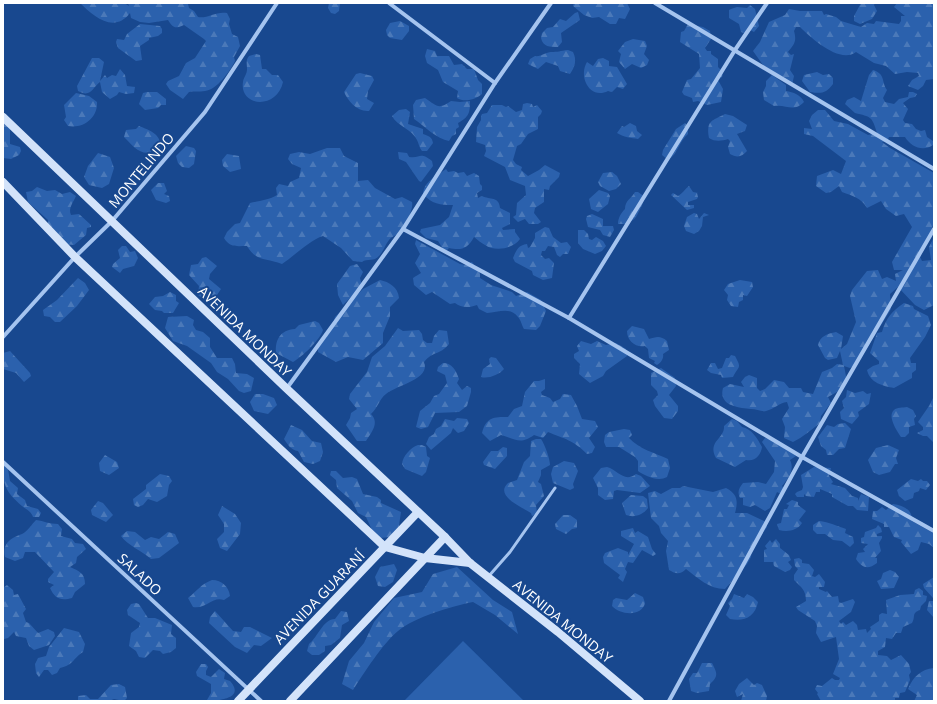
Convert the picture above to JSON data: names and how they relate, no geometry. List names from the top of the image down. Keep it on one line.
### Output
{"streets":{"main road":["AVENIDA MONDAY","AVENIDA GUARANÍ"],"street":["MONTELINDO","SALADO"]},"crossings":[["MONTELINDO","AVENIDA MONDAY"],["AVENIDA MONDAY","AVENIDA GUARANÍ"],["SALADO","AVENIDA GUARANÍ"]]}
